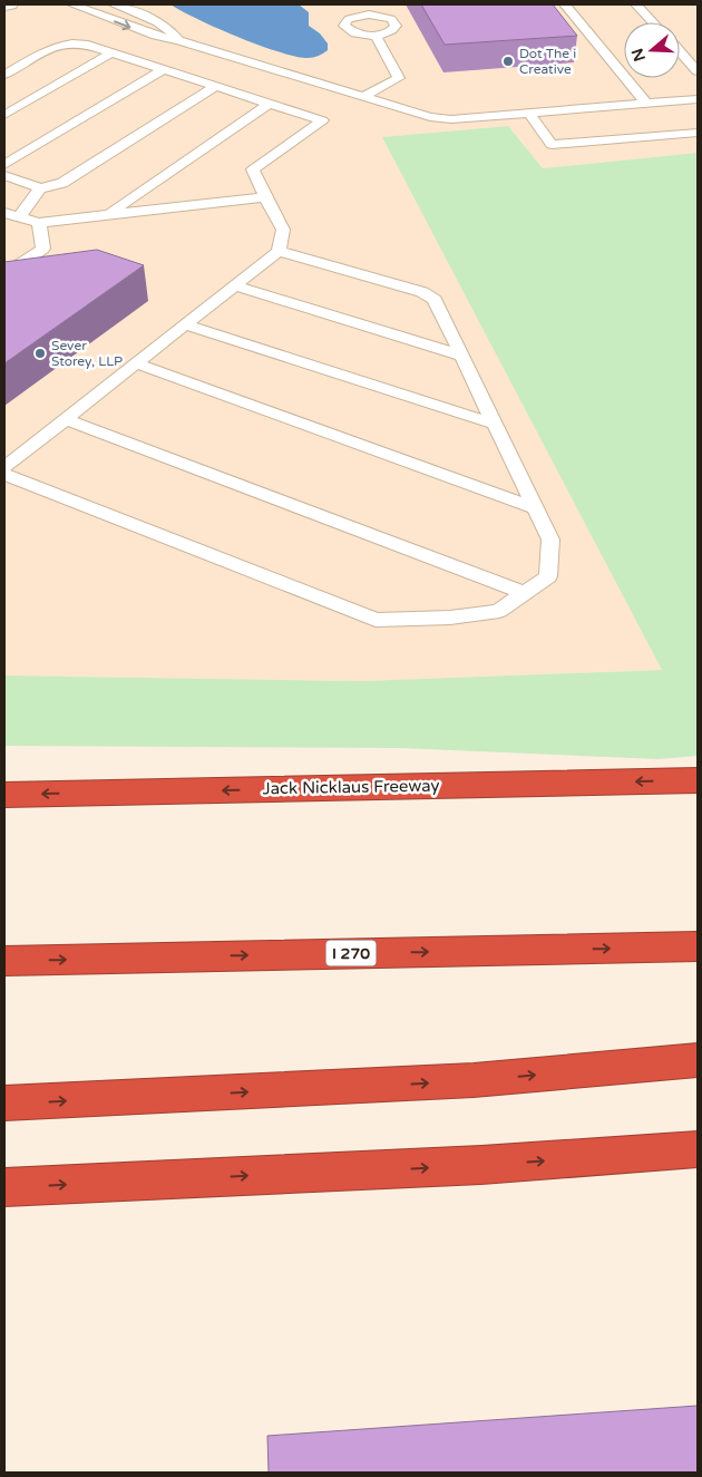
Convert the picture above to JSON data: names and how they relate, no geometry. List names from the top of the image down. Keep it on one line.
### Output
{"streets":{"highway":["Jack Nicklaus Freeway","I 270"]},"places":["Dot The i Creative","Sever Storey, LLP"],"north":"left"}
